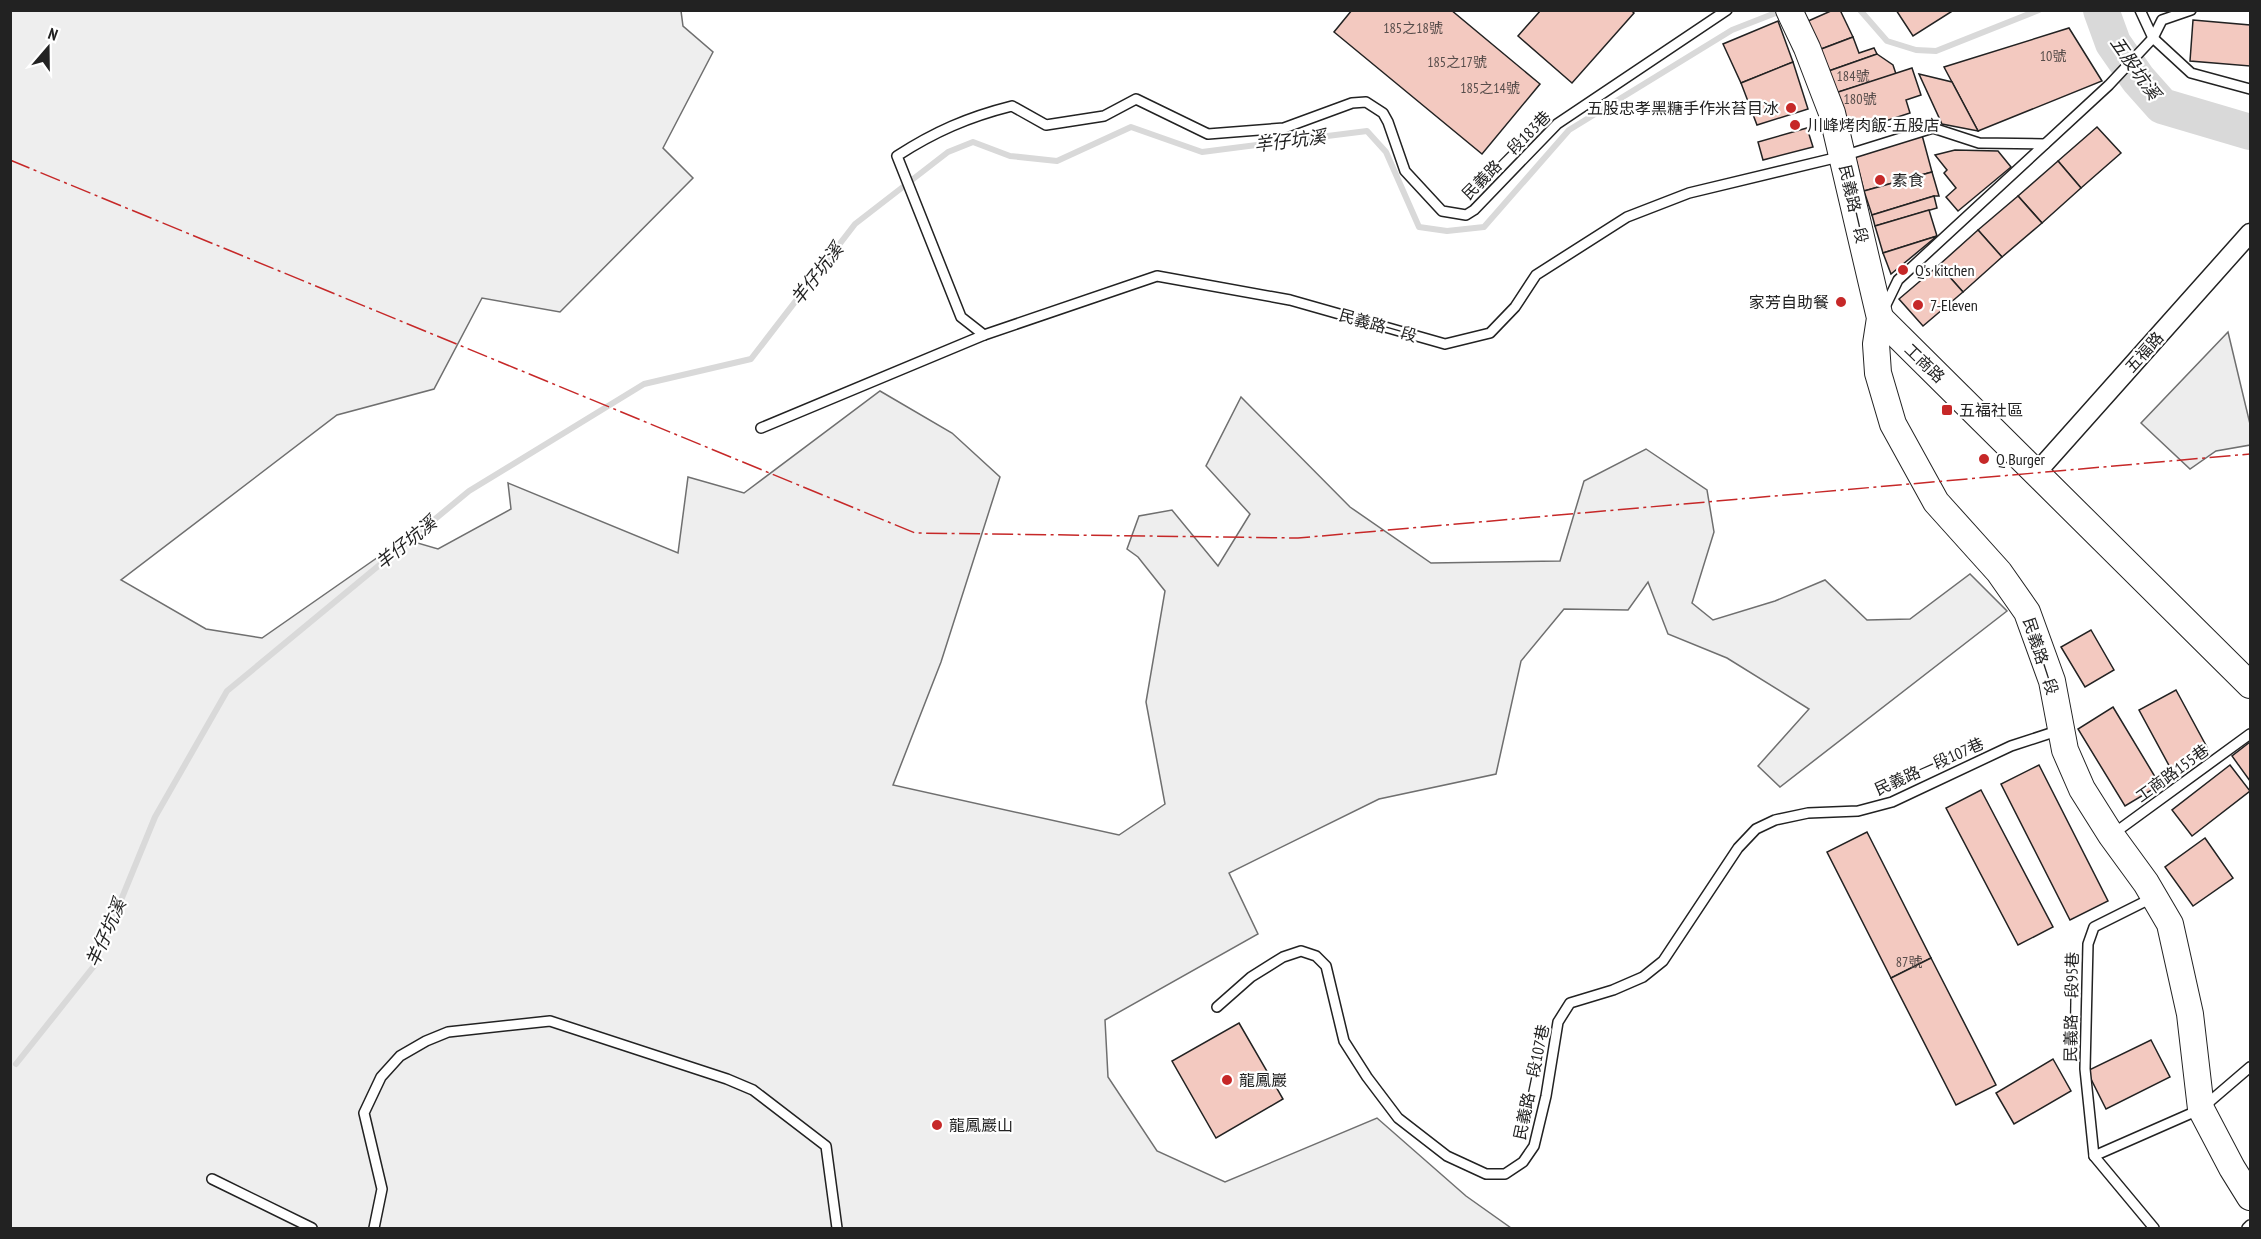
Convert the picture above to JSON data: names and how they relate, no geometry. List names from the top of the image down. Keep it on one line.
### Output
{"streets":{"main road":["民義路一段","工商路"],"street":["五福路"],"lane":["民義路一段183巷","民義路一段107巷","工商路155巷","民義路一段95巷"]},"crossings":[["民義路一段183巷","民義路一段"],["民義路一段","工商路"],["民義路一段","民義路一段107巷"],["民義路一段","工商路155巷"],["民義路一段","民義路一段95巷"],["五福路","工商路"]],"water":["五股坑溪","羊仔坑溪"],"places":{"other":["五股忠孝黑糖手作米苔目冰","川峰烤肉飯-五股店","素食","Q's kitchen","家芳自助餐","7-Eleven","Q Burger","龍鳳巖","龍鳳巖山"],"transit":["五福社區"]},"house_numbers":["185之18號","10號","185之17號","184號","185之14號","180號","87號"],"north":"top"}
